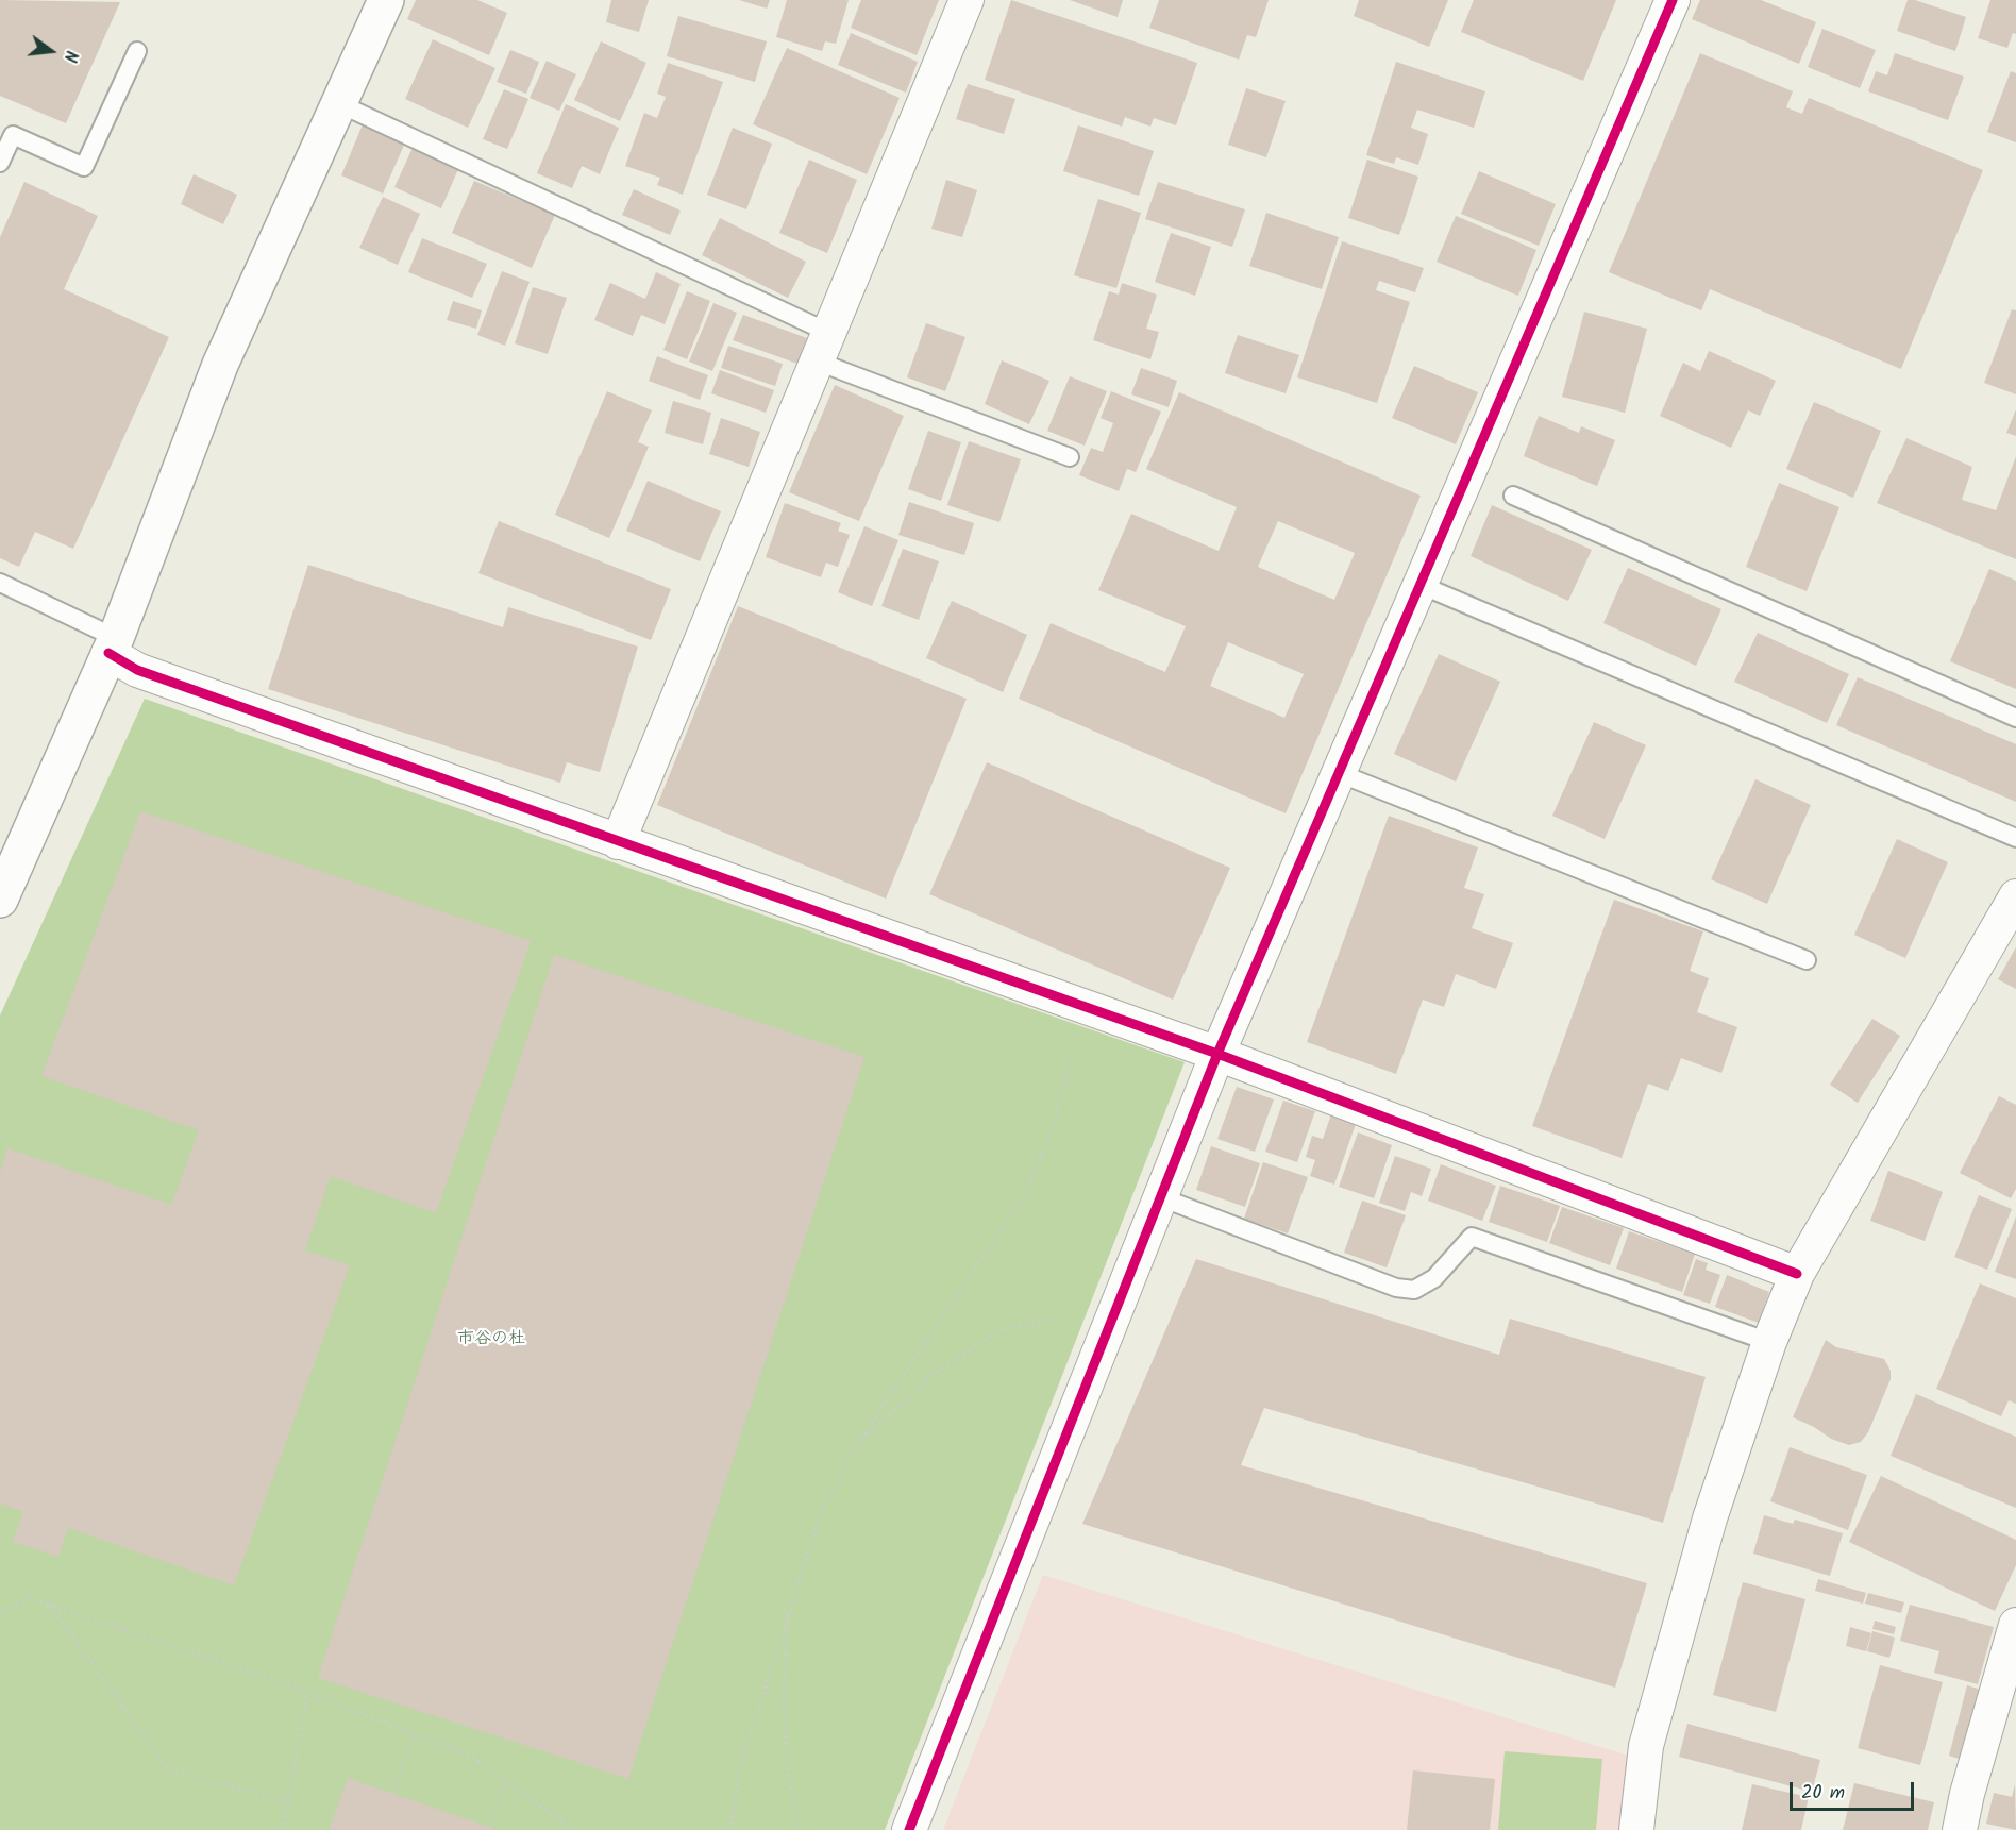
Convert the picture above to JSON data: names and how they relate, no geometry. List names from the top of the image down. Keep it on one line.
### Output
{"parks":["市谷の杜"],"scale_bar":"20 m","north":"right"}
